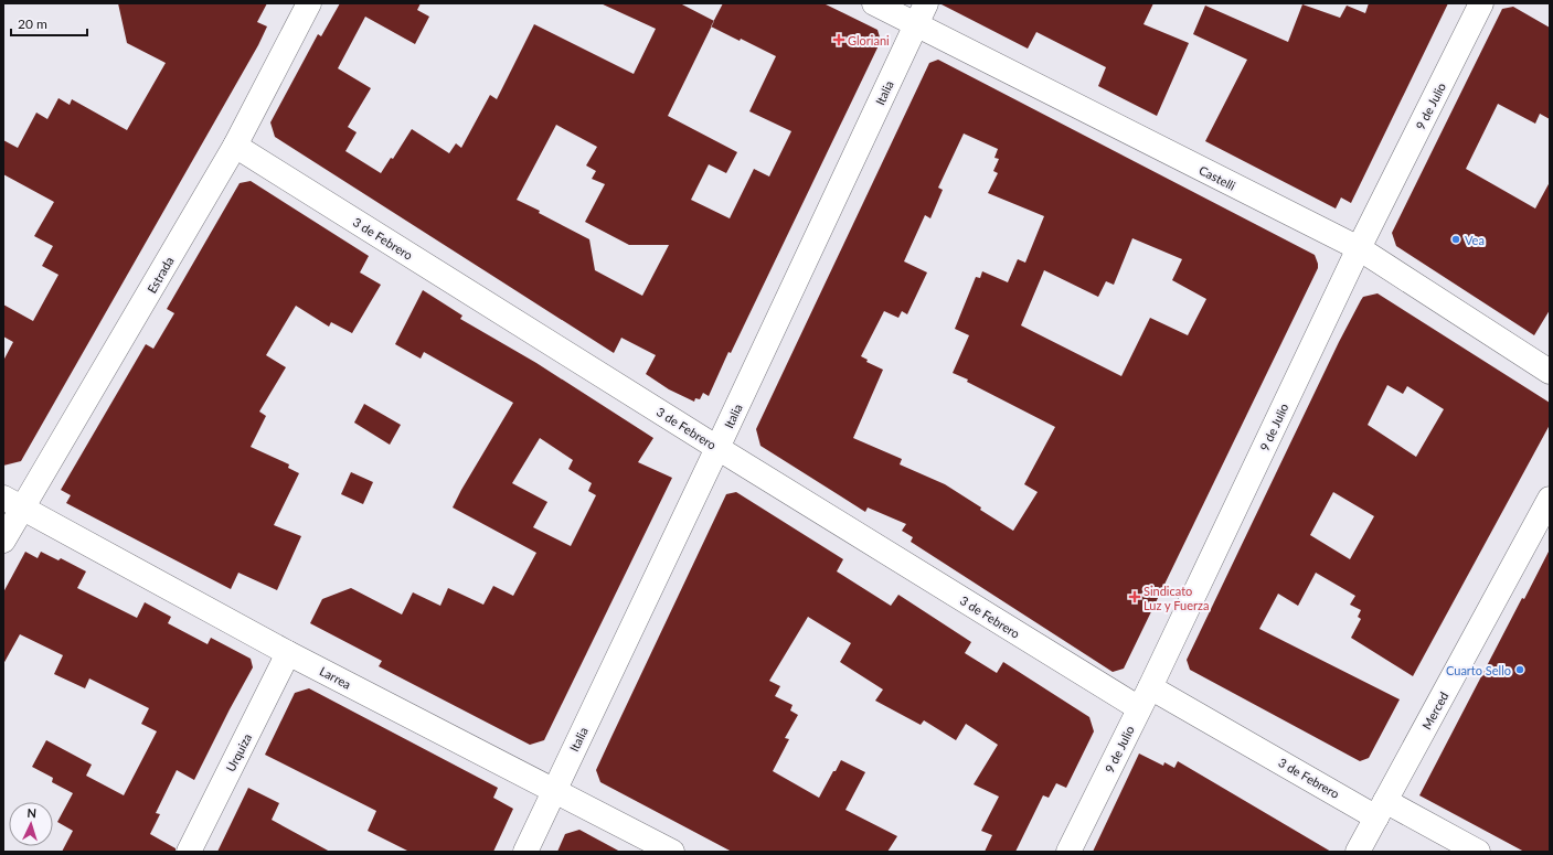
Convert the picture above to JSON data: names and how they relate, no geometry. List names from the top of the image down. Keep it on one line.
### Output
{"streets":{"street":["Italia","9 de Julio","Castelli","3 de Febrero","Estrada","Larrea","Merced","Urquiza"]},"crossings":[["Italia","Castelli"],["Italia","3 de Febrero"],["Italia","Larrea"],["9 de Julio","Castelli"],["9 de Julio","3 de Febrero"],["3 de Febrero","Estrada"],["3 de Febrero","Merced"],["Estrada","Larrea"],["Larrea","Urquiza"]],"places":{"health":["Gloriani","Sindicato Luz y Fuerza"],"other":["Vea","Cuarto Sello"]},"scale_bar":"20 m","north":"top"}
